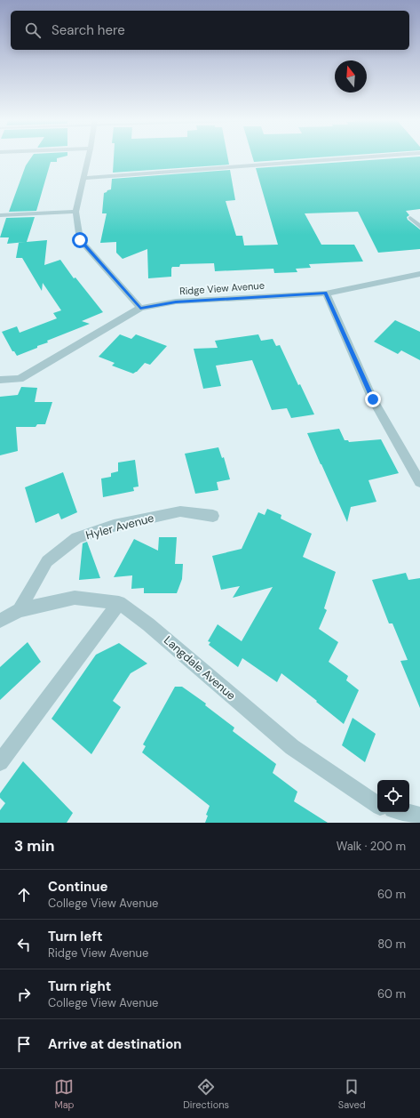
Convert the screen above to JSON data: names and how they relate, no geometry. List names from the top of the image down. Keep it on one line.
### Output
{"streets":{"street":["Ridge View Avenue","Hyler Avenue","Langdale Avenue"]},"crossings":[["Hyler Avenue","Langdale Avenue"]],"north":"top","page":{"search":"Search here","heading":["3 min","Walk · 200 m"],"list":[["Continue","College View Avenue","60 m"],["Turn left","Ridge View Avenue","80 m"],["Turn right","College View Avenue","60 m"],"Arrive at destination"],"nav":["Map","Directions","Saved"]}}
